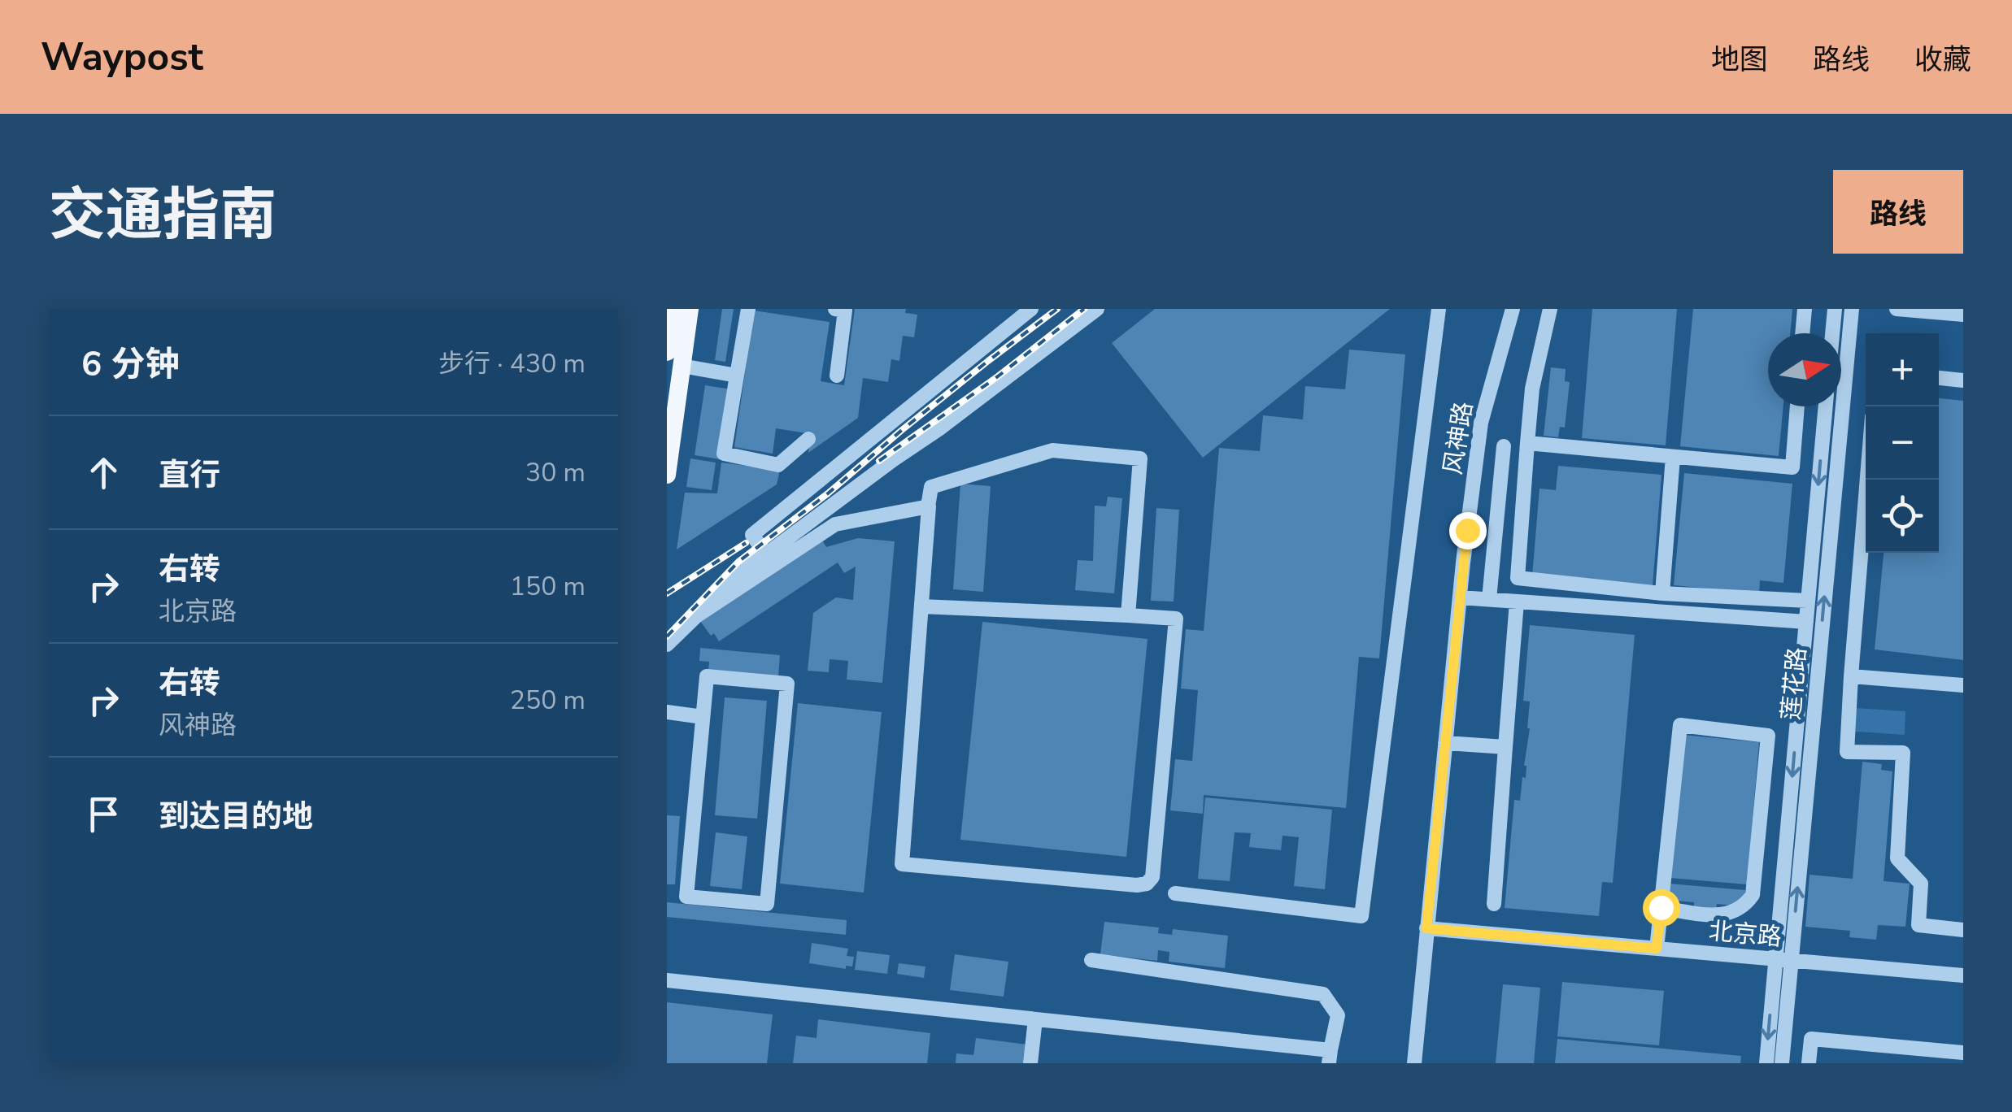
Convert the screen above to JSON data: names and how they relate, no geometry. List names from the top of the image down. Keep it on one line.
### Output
{"streets":{"street":["风神路","莲花路","北京路"]},"crossings":[["风神路","北京路"],["莲花路","北京路"]],"north":"right","page":{"header":"Waypost","nav":["地图","路线","收藏"],"title":"交通指南","buttons":"路线","heading":["6 分钟","步行 · 430 m"],"map_buttons":["+","−"],"list":[["直行","30 m"],["右转","北京路","150 m"],["右转","风神路","250 m"],"到达目的地"]}}
